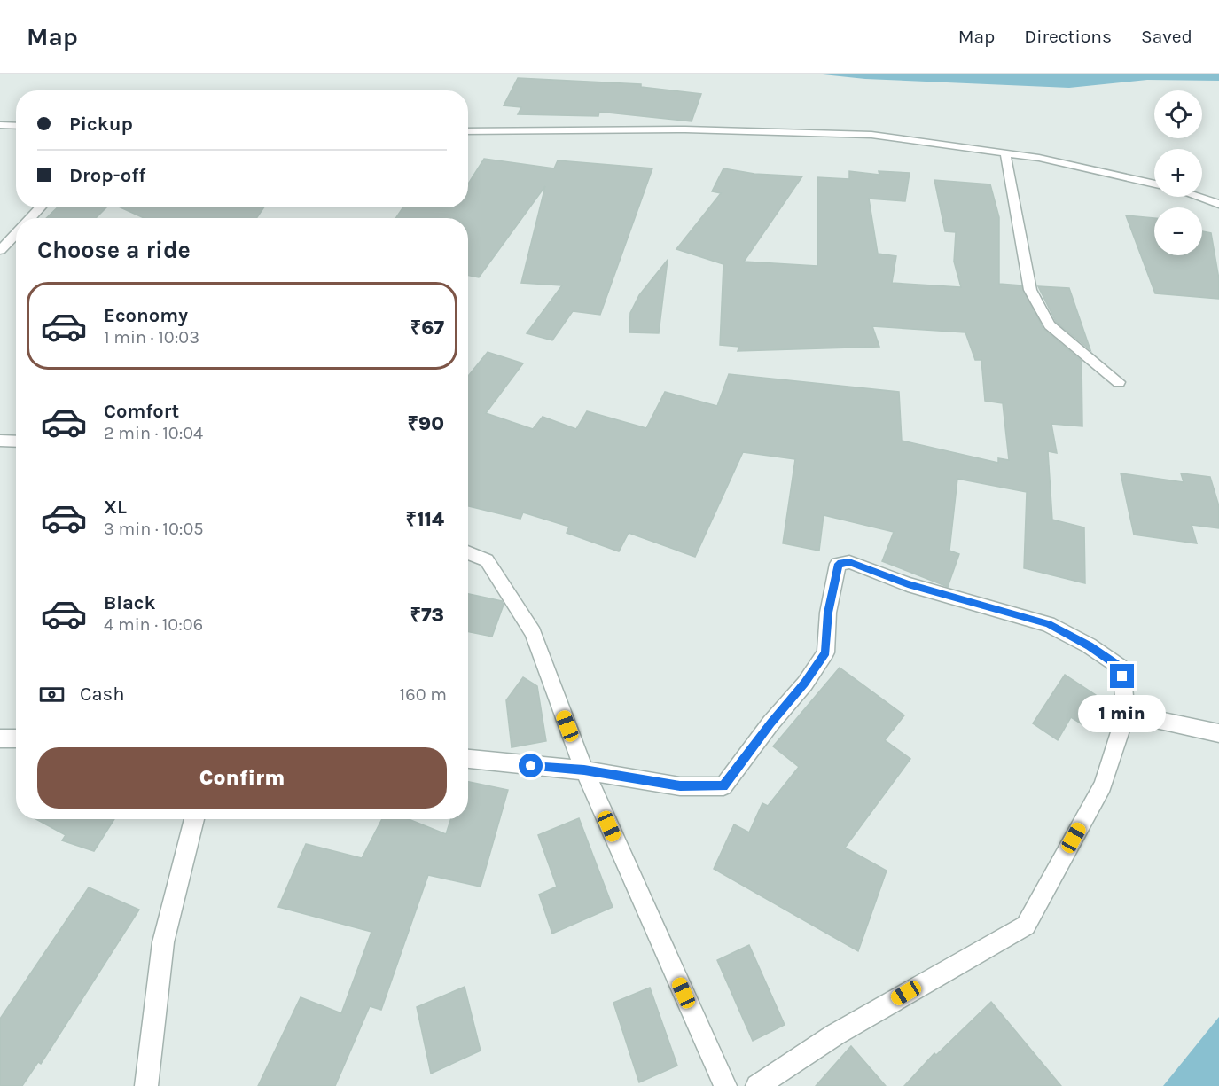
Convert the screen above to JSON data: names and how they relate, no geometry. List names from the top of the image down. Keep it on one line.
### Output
{"page":{"header":"Map","nav":["Map","Directions","Saved"],"map_buttons":["+","−"],"banner":["Pickup","Drop-off"],"heading":"Choose a ride","list":[{"name":"Economy","note":"1 min · 10:03","value":"₹67"},{"name":"Comfort","note":"2 min · 10:04","value":"₹90"},{"name":"XL","note":"3 min · 10:05","value":"₹114"},{"name":"Black","note":"4 min · 10:06","value":"₹73"}],"pay":["Cash","160 m"],"bubble":"1 min","buttons":"Confirm"}}
